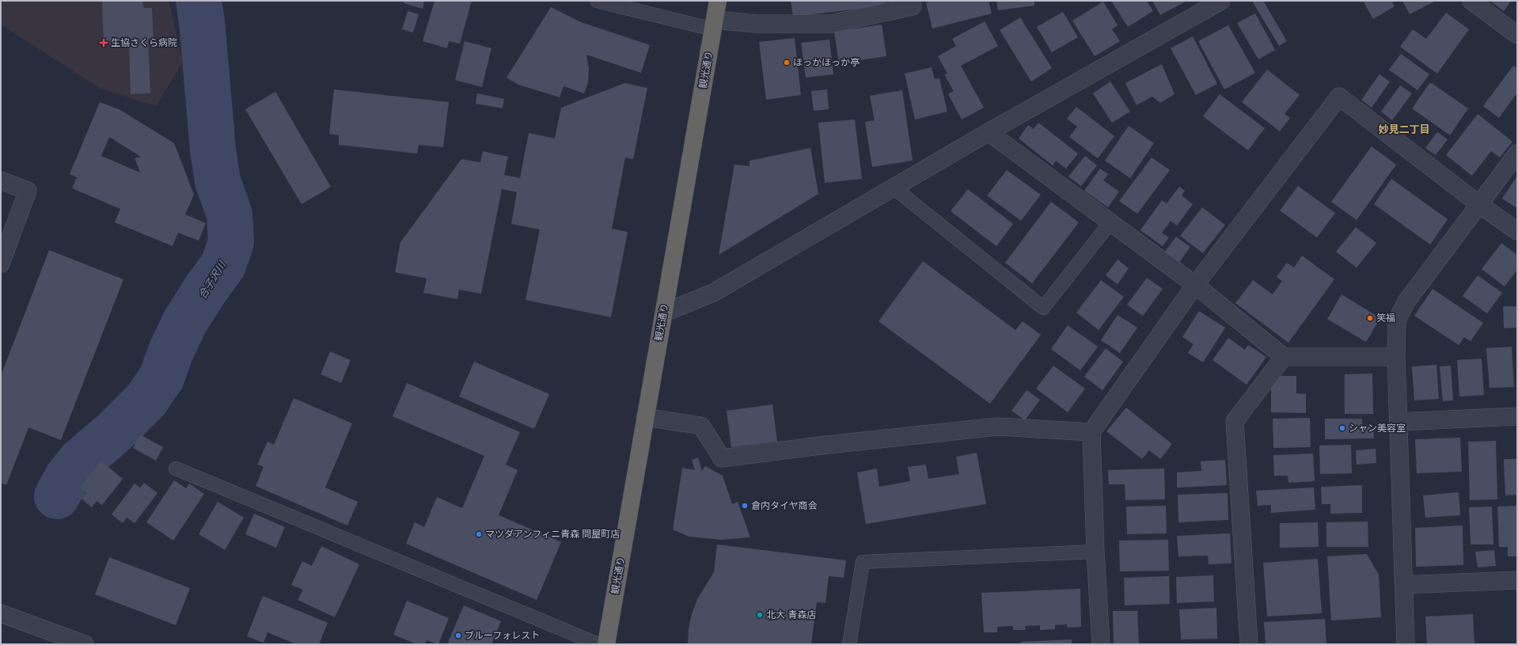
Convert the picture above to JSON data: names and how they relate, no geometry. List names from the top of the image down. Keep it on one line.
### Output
{"streets":{"highway":["観光通り"]},"districts":["妙見二丁目"],"water":["合子沢川"],"places":{"health":["生協さくら病院"],"other":["ほっかほっか亭","笑福","シャン美容室","倉内タイヤ商会","マツダアンフィニ青森 問屋町店","北大 青森店","ブルーフォレスト"]}}
